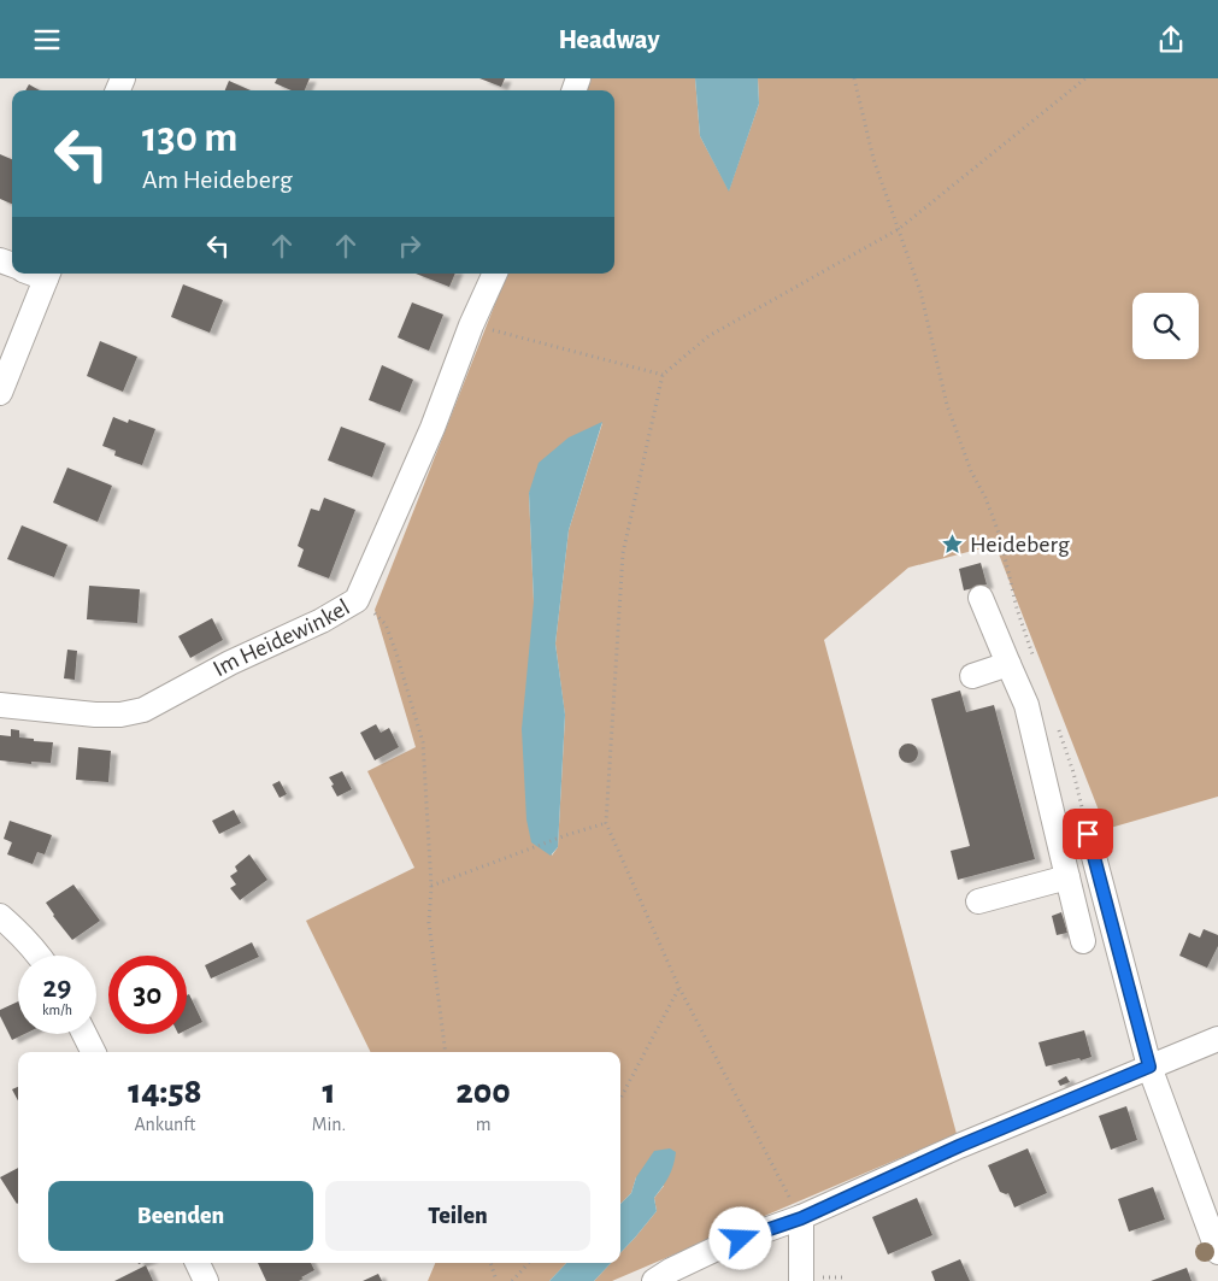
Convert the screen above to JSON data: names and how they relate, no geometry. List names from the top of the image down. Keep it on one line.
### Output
{"streets":{"street":["Im Heidewinkel"]},"places":{"place":["Heideberg"]},"page":{"header":"Headway","turn":["130 m","Am Heideberg"],"speed":"29 km/h","limit":"30","eta":["14:58","Ankunft","1","Min.","200","m"],"buttons":["Beenden","Teilen"]}}
